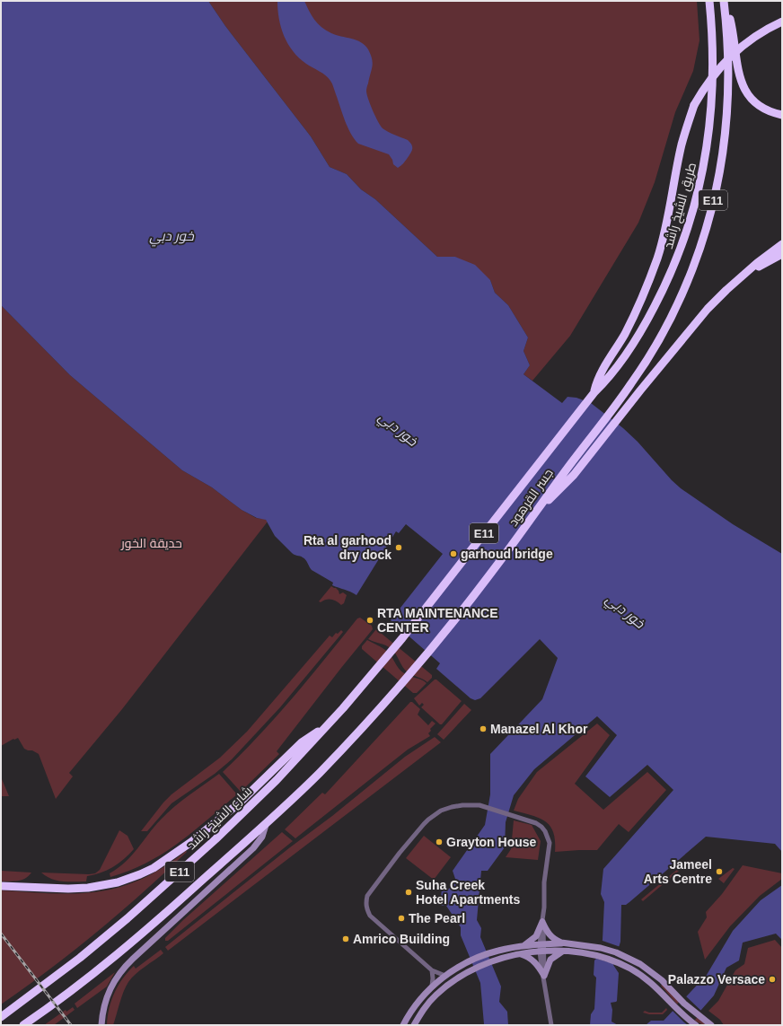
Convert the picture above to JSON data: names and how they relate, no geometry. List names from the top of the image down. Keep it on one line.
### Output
{"streets":{"highway":["E11","طريق الشيخ راشد","جسر القرهود","شارع الشيخ راشد"]},"crossings":[["E11","جسر القرهود"],["طريق الشيخ راشد","جسر القرهود"],["جسر القرهود","شارع الشيخ راشد"]],"water":["خور دبي"],"parks":["حديقة الخور"],"places":["Rta al garhood dry dock","garhoud bridge","RTA MAINTENANCE CENTER","Manazel Al Khor","Grayton House","Jameel Arts Centre","Suha Creek Hotel Apartments","The Pearl","Amrico Building","Palazzo Versace"]}
